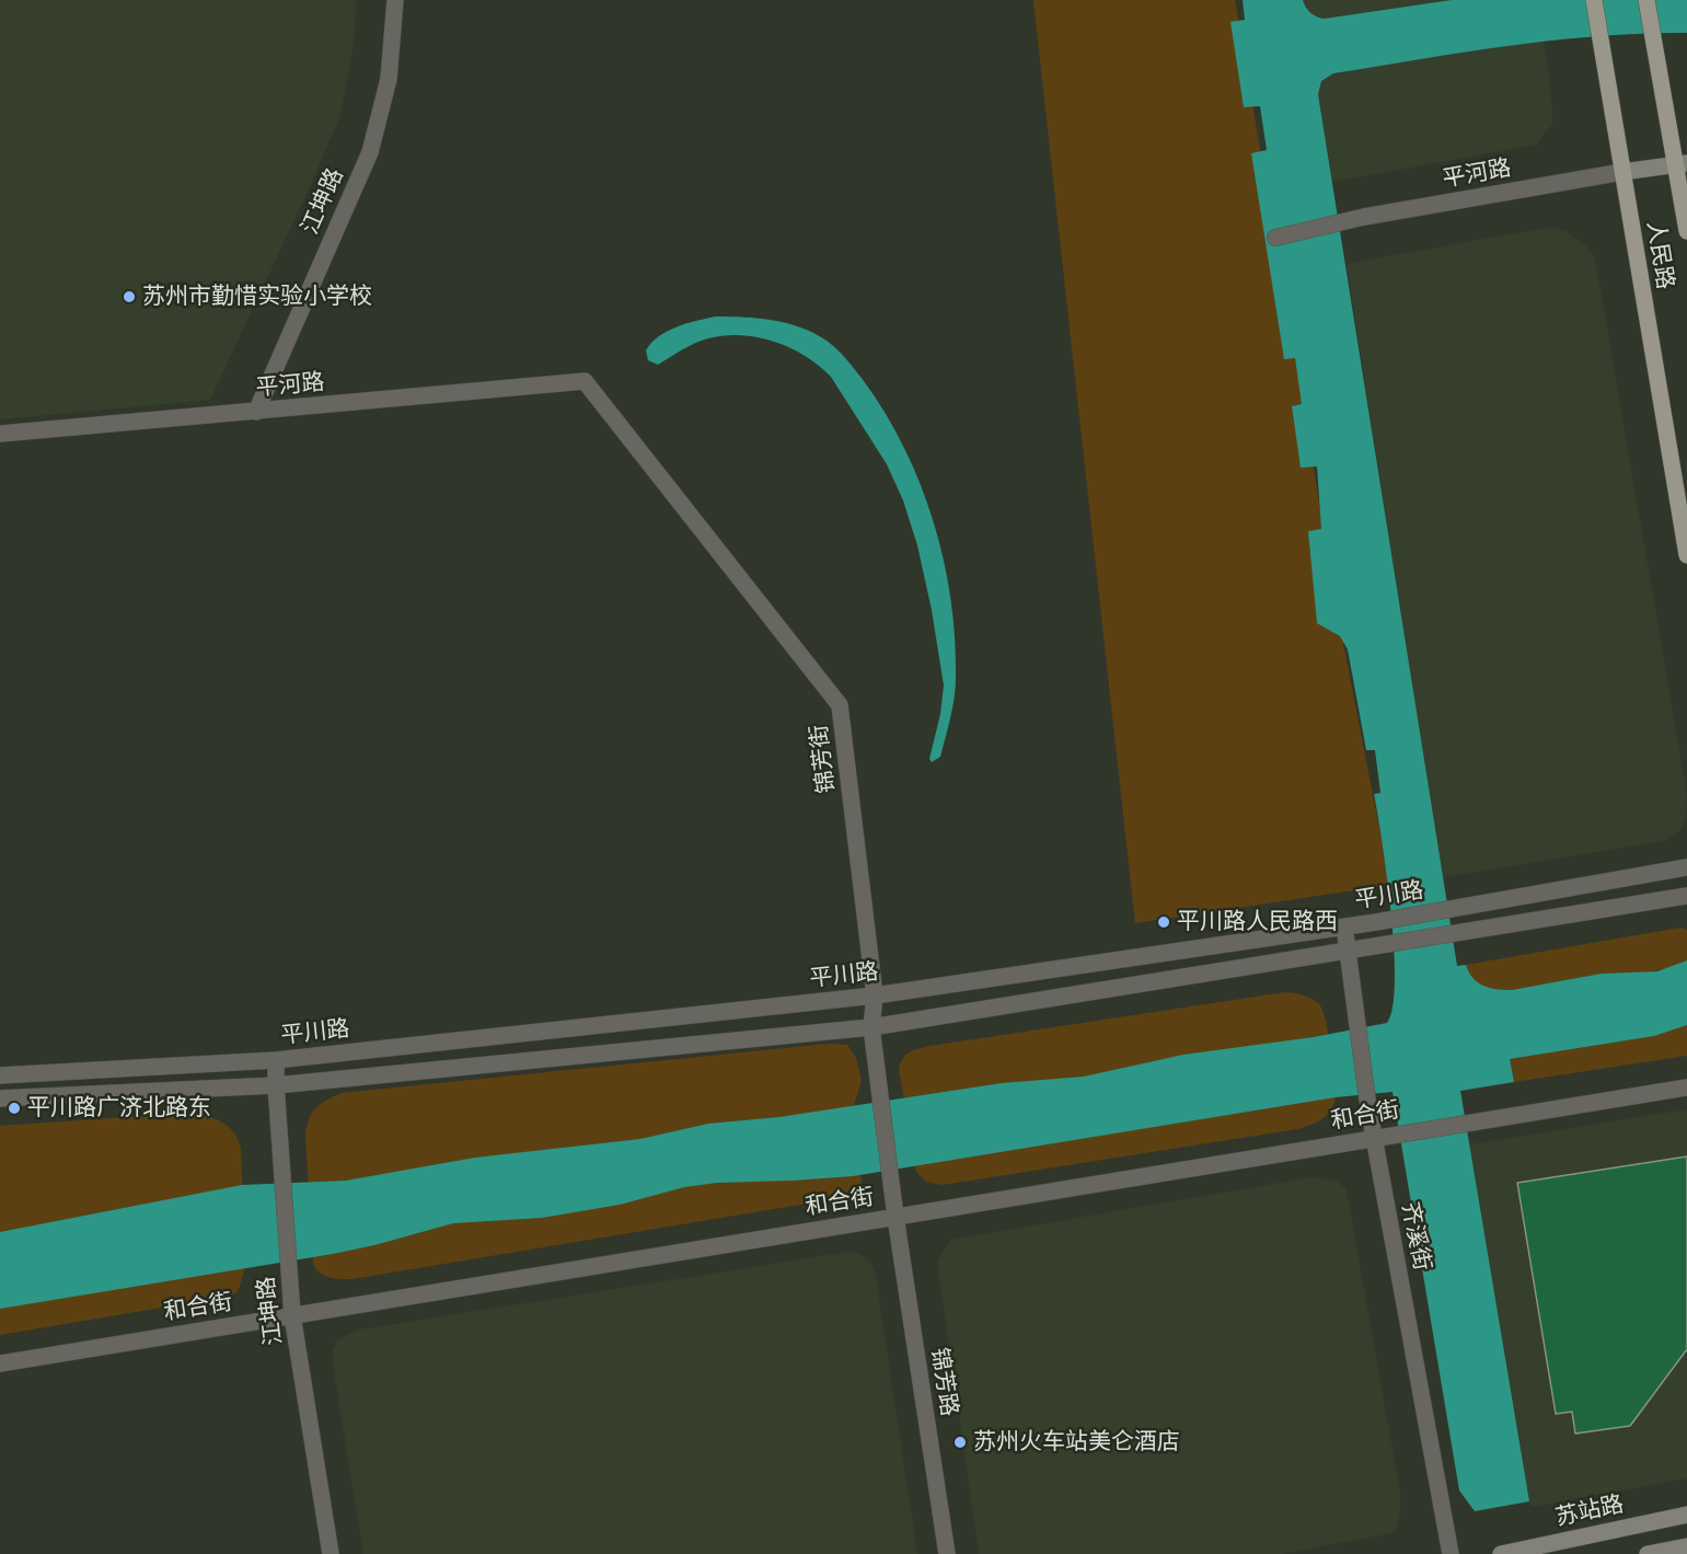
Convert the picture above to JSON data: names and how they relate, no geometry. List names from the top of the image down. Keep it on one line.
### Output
{"streets":{"main road":["平河路","人民路","苏站路"],"street":["江坤路","锦芳街","平川路","和合街","齐溪街","锦芳路"]},"crossings":[["平河路","江坤路"],["平河路","人民路"],["平河路","锦芳街"],["江坤路","平川路"],["江坤路","和合街"],["锦芳街","平川路"],["锦芳街","和合街"],["锦芳街","锦芳路"],["平川路","齐溪街"],["和合街","齐溪街"],["和合街","锦芳路"]],"places":["苏州市勤惜实验小学校","平川路人民路西","平川路广济北路东","苏州火车站美仑酒店"]}
